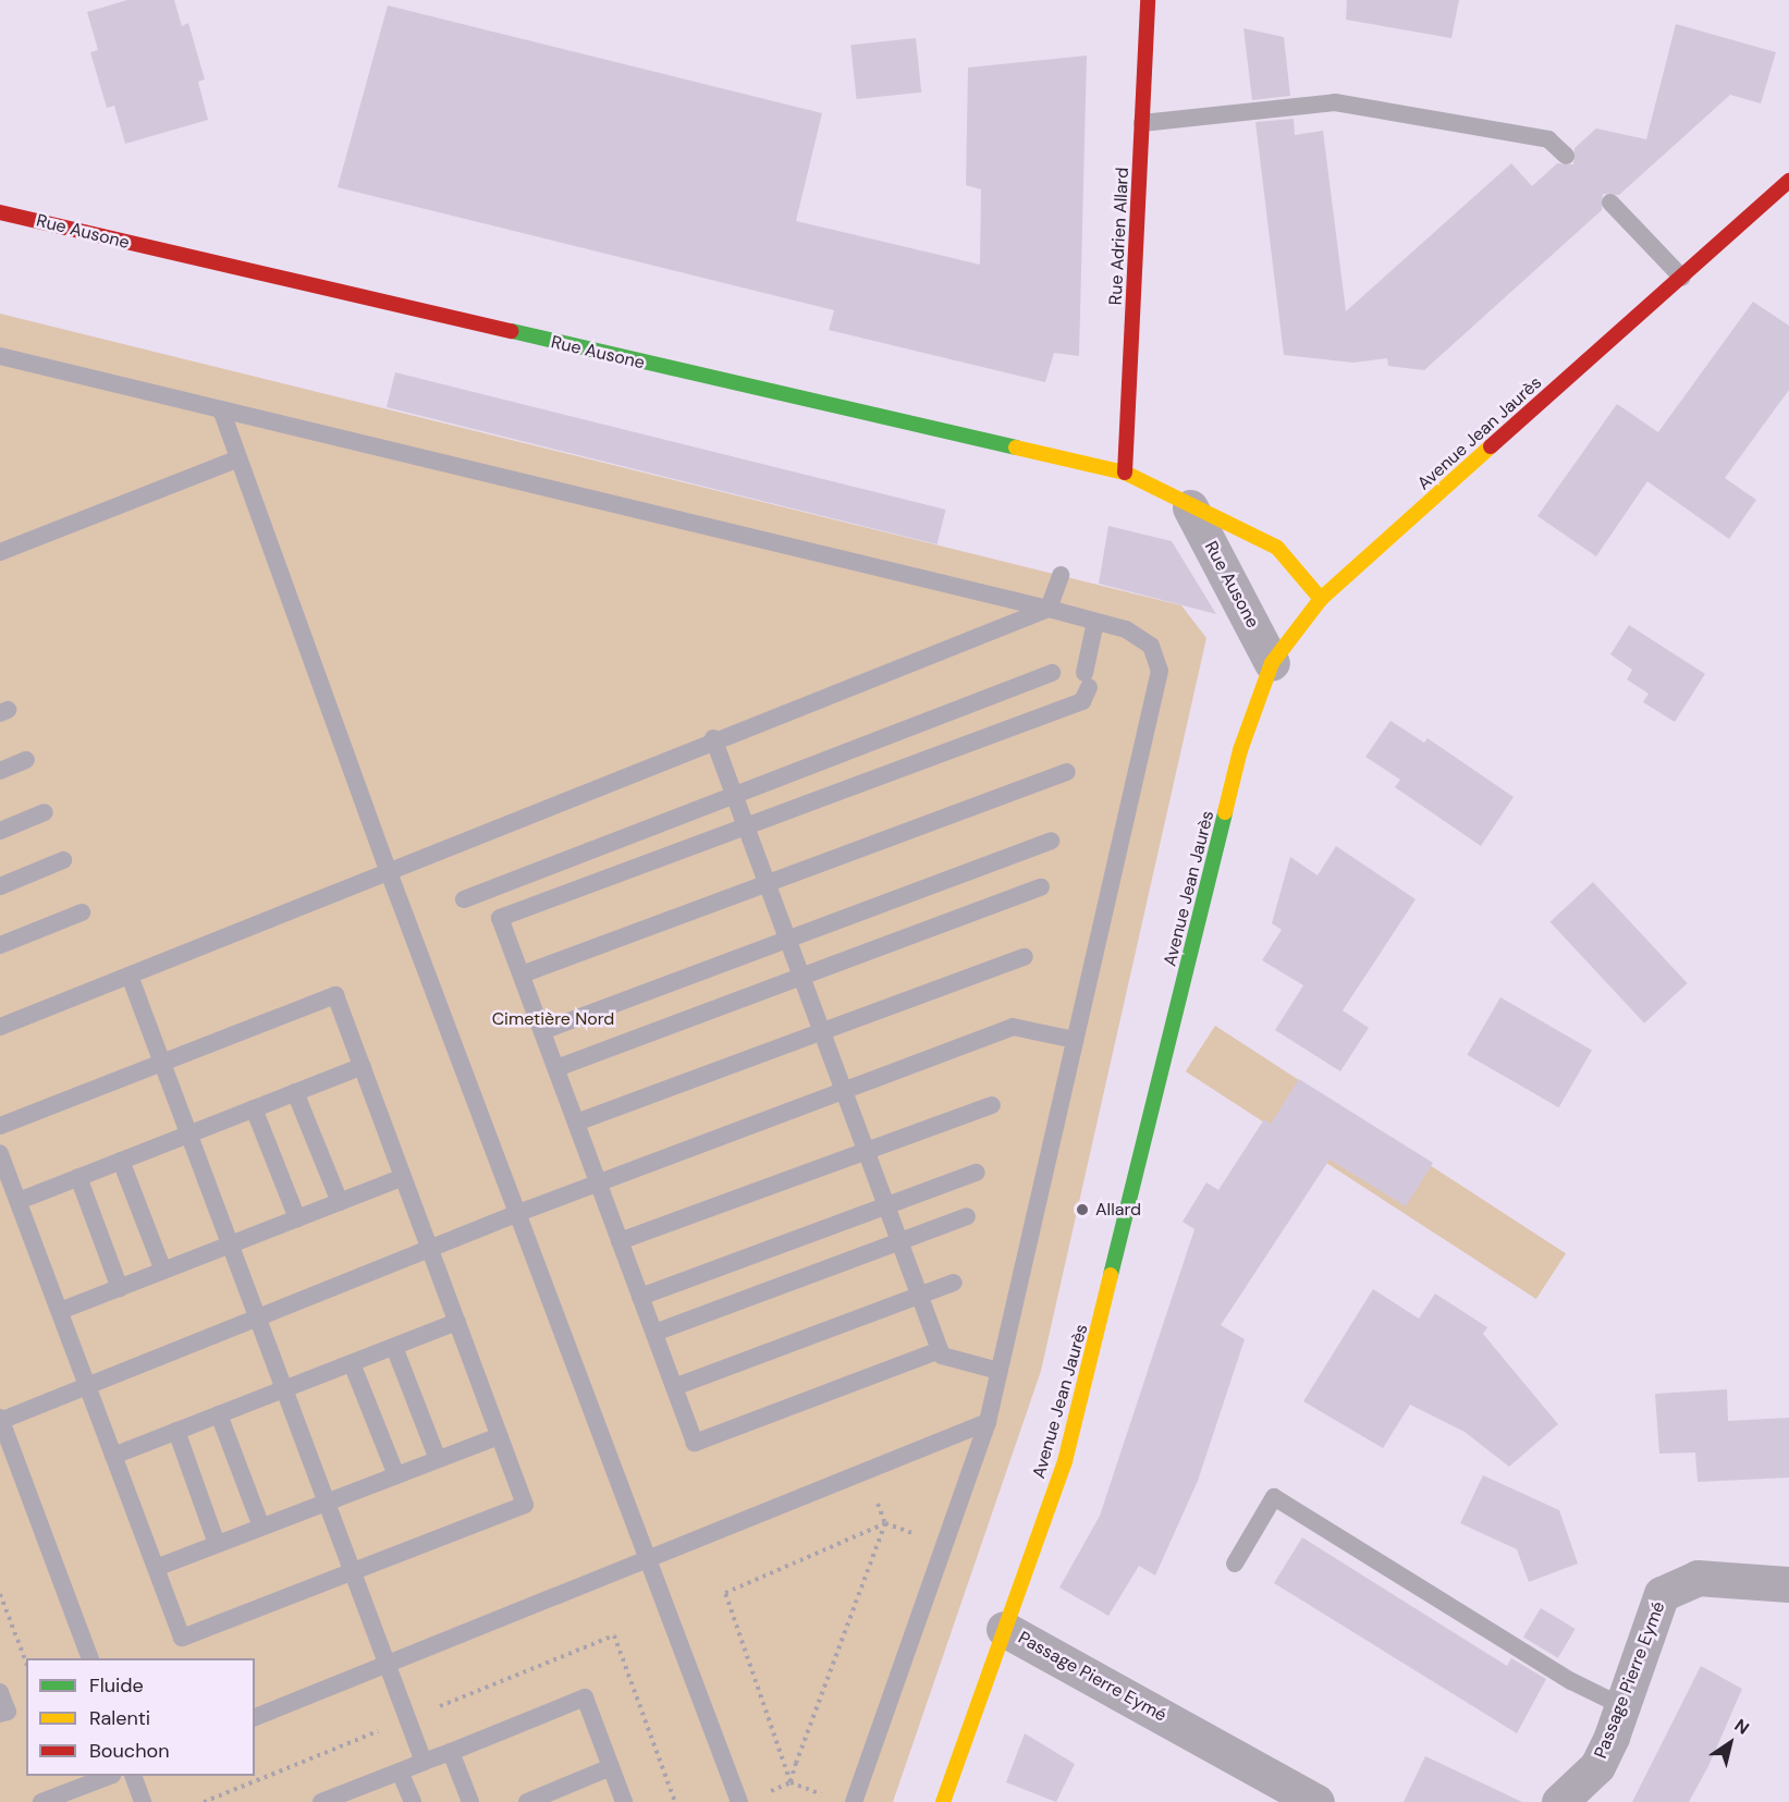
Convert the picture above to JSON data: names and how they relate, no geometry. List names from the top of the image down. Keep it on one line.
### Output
{"streets":{"street":["Rue Ausone","Rue Adrien Allard","Avenue Jean Jaurès","Passage Pierre Eymé"]},"crossings":[["Rue Ausone","Rue Adrien Allard"],["Rue Ausone","Avenue Jean Jaurès"],["Avenue Jean Jaurès","Passage Pierre Eymé"]],"parks":["Cimetière Nord"],"places":["Allard"],"legend":["Fluide","Ralenti","Bouchon"],"north":"top right"}
